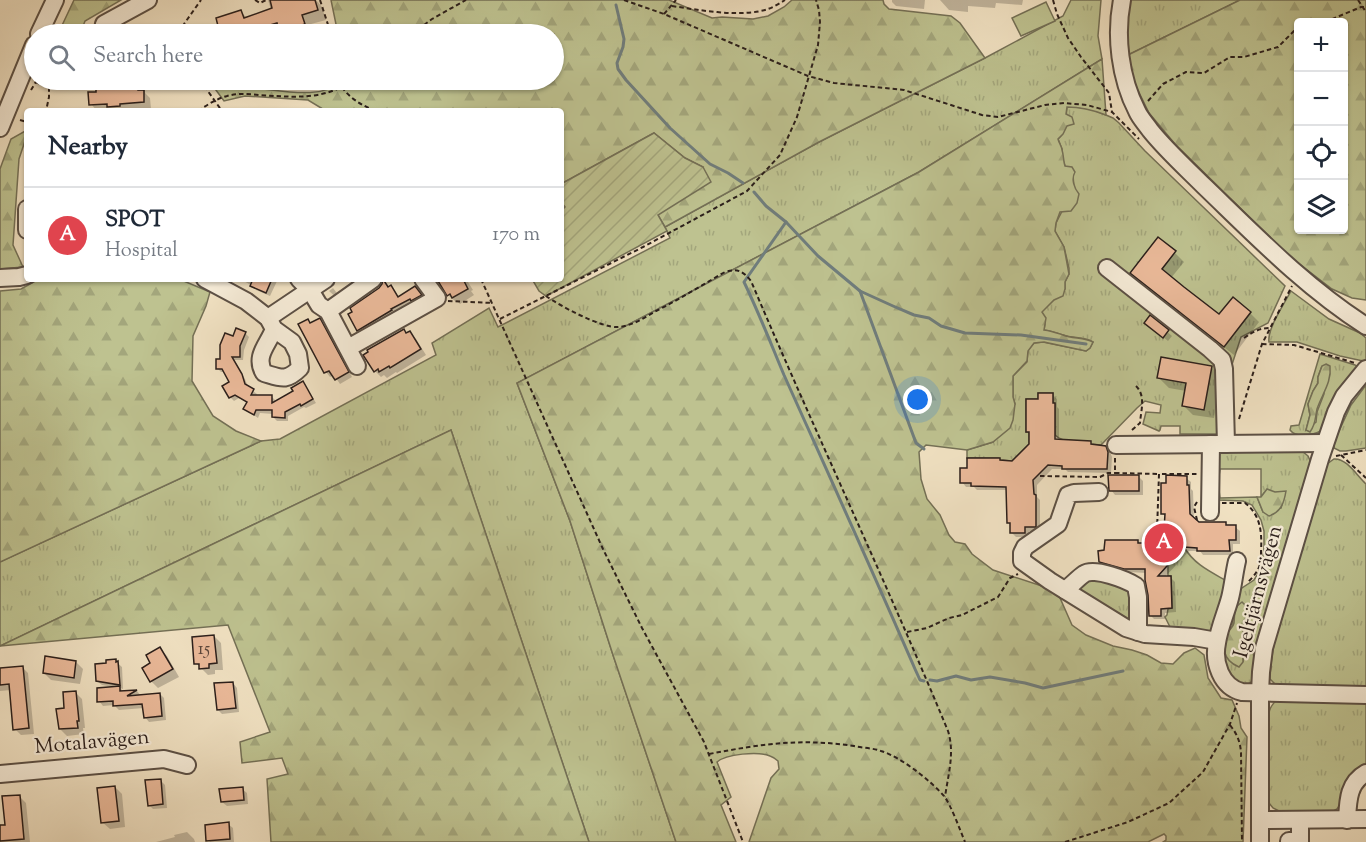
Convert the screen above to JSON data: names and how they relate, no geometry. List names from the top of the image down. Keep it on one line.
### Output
{"streets":{"street":["Igeltjärnsvägen","Motalavägen"]},"house_numbers":["15"],"page":{"map_buttons":["+","−"],"search":"Search here","heading":"Nearby","list":[{"mark":"A","name":"SPOT","note":"Hospital","value":"170 m"}],"pins":"A"}}
